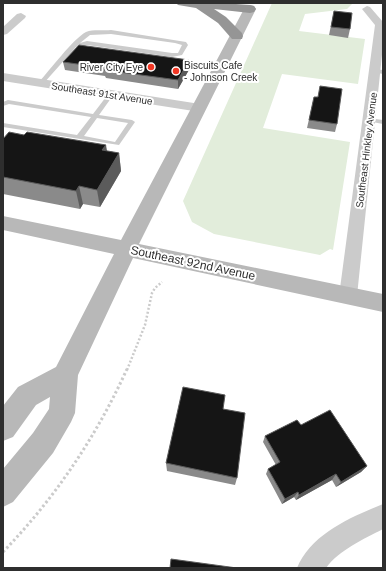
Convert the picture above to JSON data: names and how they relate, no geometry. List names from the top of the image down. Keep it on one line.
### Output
{"streets":{"main road":["Southeast 92nd Avenue"],"street":["Southeast 91st Avenue","Southeast Hinkley Avenue"]},"crossings":[["Southeast Hinkley Avenue","Southeast 92nd Avenue"]],"places":["River City Eye","Biscuits Cafe - Johnson Creek"]}
